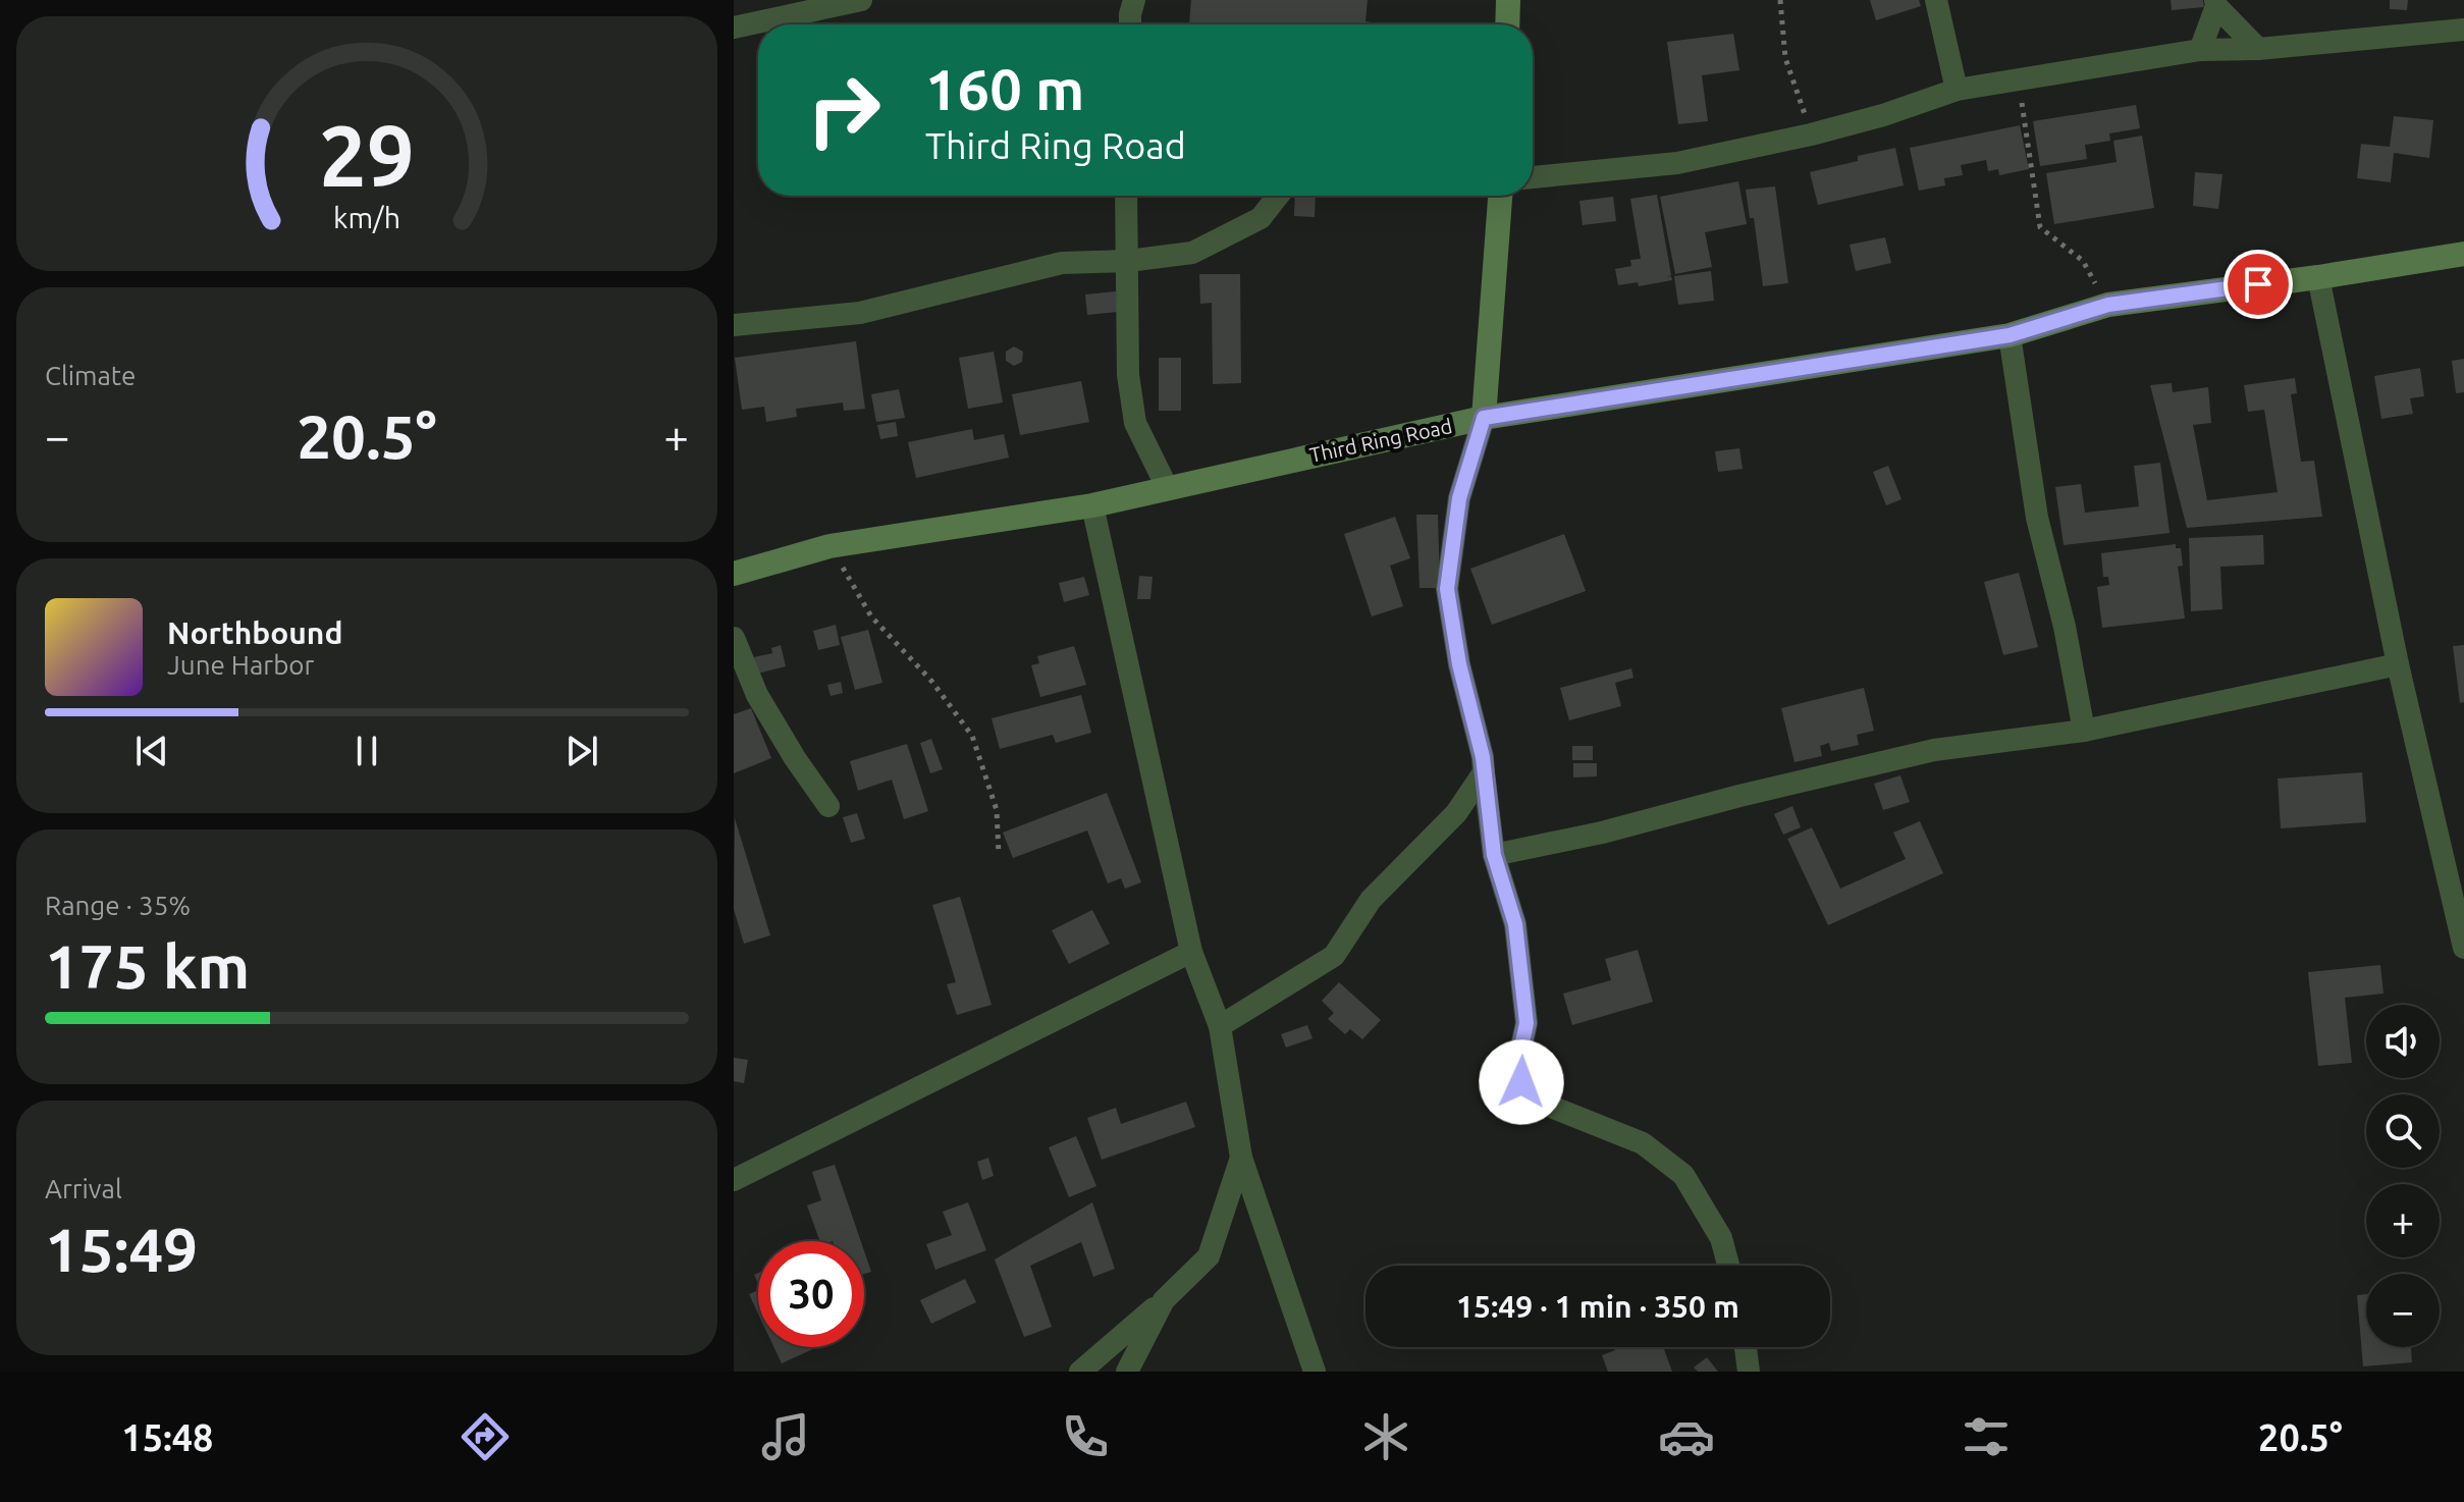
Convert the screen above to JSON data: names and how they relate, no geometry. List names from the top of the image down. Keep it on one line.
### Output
{"streets":{"street":["Third Ring Road"]},"page":{"turn":["160 m","Third Ring Road"],"tile":["Climate",["Range · 35%","175 km"],["Arrival","15:49"]],"heat":["−","20.5°","+"],"song":["Northbound","June Harbor"],"map_buttons":["+","−"],"limit":"30","trip":"15:49 · 1 min · 350 m","tabs":["15:48","20.5°"],"gauge":["29","km/h"]}}
